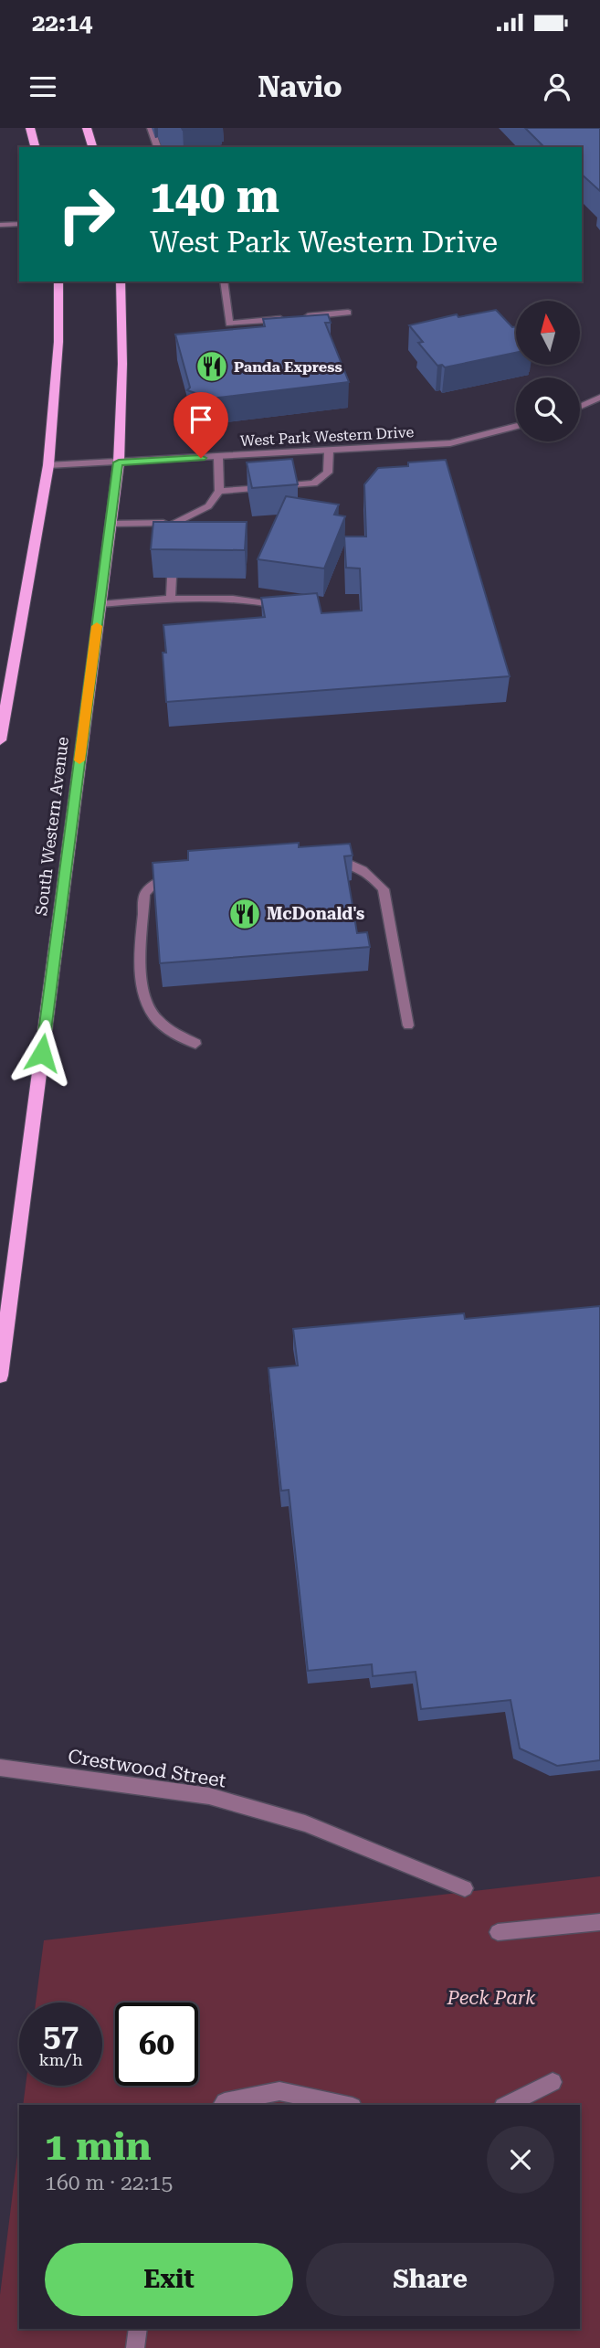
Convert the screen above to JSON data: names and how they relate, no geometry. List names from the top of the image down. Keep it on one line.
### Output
{"streets":{"main road":["South Western Avenue"],"street":["West Park Western Drive","Crestwood Street"]},"crossings":[["West Park Western Drive","South Western Avenue"]],"parks":["Peck Park"],"places":{"restaurant":["Panda Express","McDonald's"]},"north":"top","page":{"status":"22:14","header":"Navio","turn":["140 m","West Park Western Drive"],"speed":"57 km/h","limit":"60","heading":["1 min","160 m · 22:15"],"buttons":["Exit","Share"]}}
